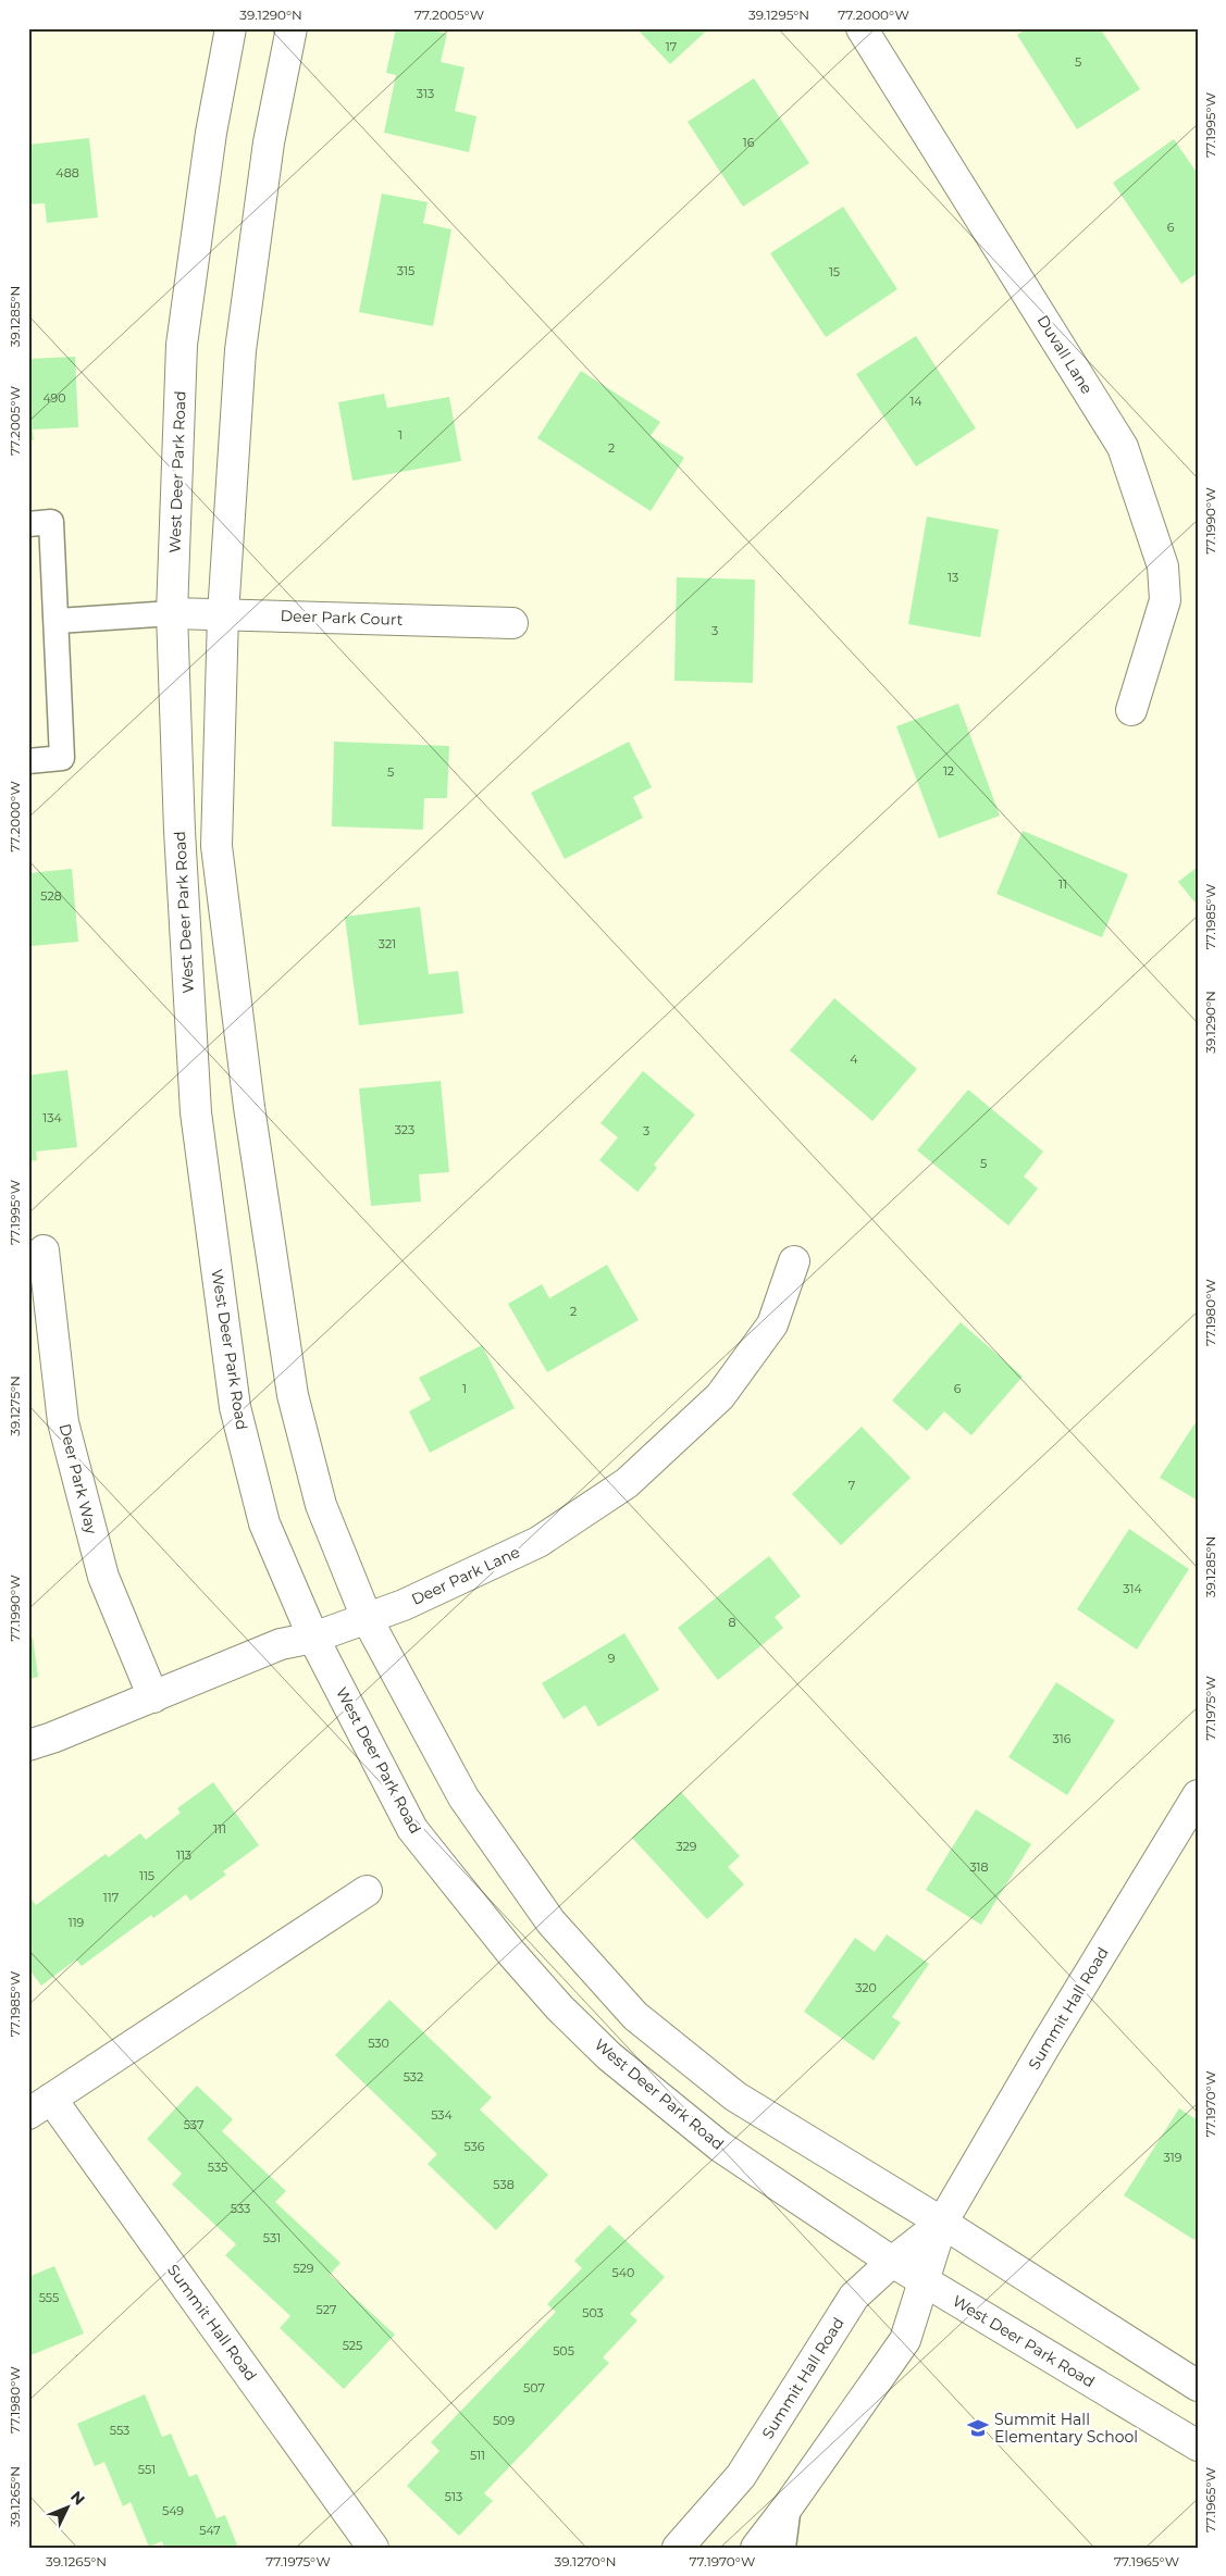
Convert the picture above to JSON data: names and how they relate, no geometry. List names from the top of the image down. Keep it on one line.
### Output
{"streets":{"street":["Duvall Lane","West Deer Park Road","Deer Park Court","Deer Park Way","Deer Park Lane","Summit Hall Road"]},"crossings":[["West Deer Park Road","Deer Park Court"],["West Deer Park Road","Deer Park Lane"],["West Deer Park Road","Summit Hall Road"],["Deer Park Way","Deer Park Lane"]],"places":{"school or university":["Summit Hall Elementary School"]},"house_numbers":["17","5","313","16","488","6","315","15","490","14","1","2","13","3","12","5","11","528","321","4","134","323","3","5","2","1","6","7","314","8","9","316","111","329","113","318","115","117","119","320","530","532","534","537","536","319","535","538","533","531","529","540","555","527","503","525","505","507","509","553","511","551","513","549","547"],"north":"top right","coordinates":["39.1290°N","77.2005°W","39.1295°N","77.2000°W","77.1995°W","39.1285°N","77.1990°W","77.1985°W","77.1980°W","39.1275°N","77.1975°W","77.1970°W","39.1265°N","77.1965°W","39.1270°N"]}
